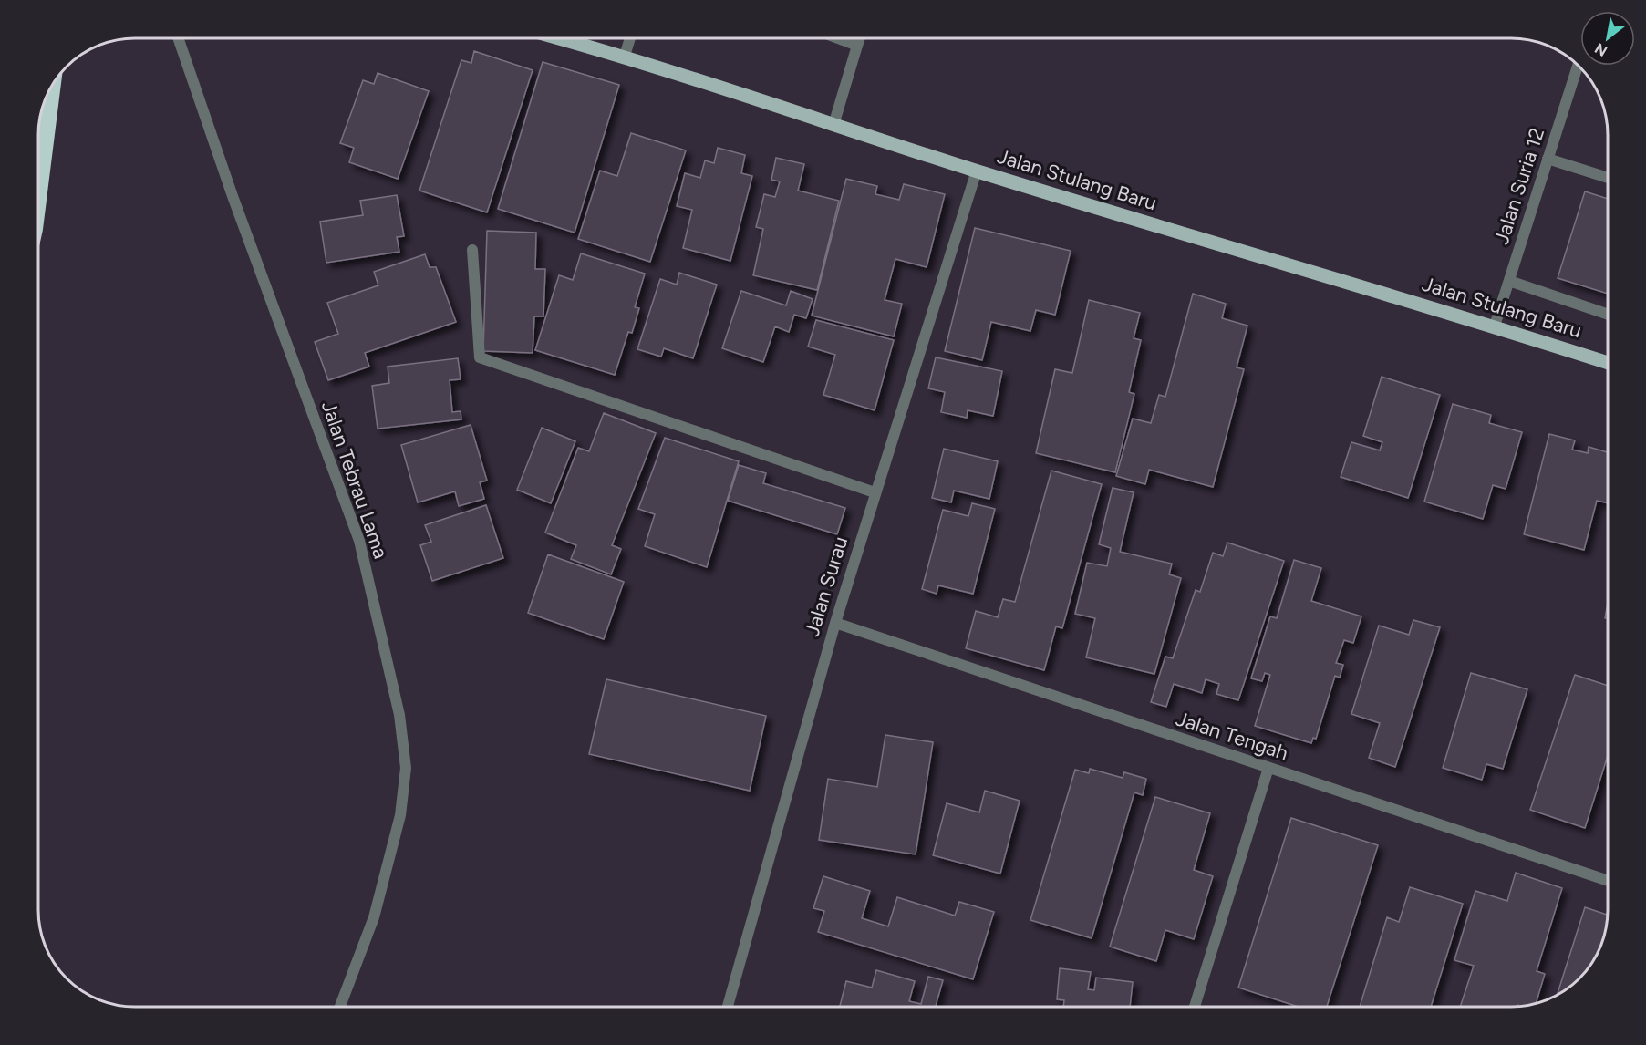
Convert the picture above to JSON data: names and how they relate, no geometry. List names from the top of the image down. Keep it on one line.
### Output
{"streets":{"main road":["Jalan Stulang Baru"],"street":["Jalan Suria 12","Jalan Tebrau Lama","Jalan Surau","Jalan Tengah"]},"crossings":[["Jalan Stulang Baru","Jalan Suria 12"],["Jalan Stulang Baru","Jalan Surau"],["Jalan Surau","Jalan Tengah"]],"north":"bottom left"}
